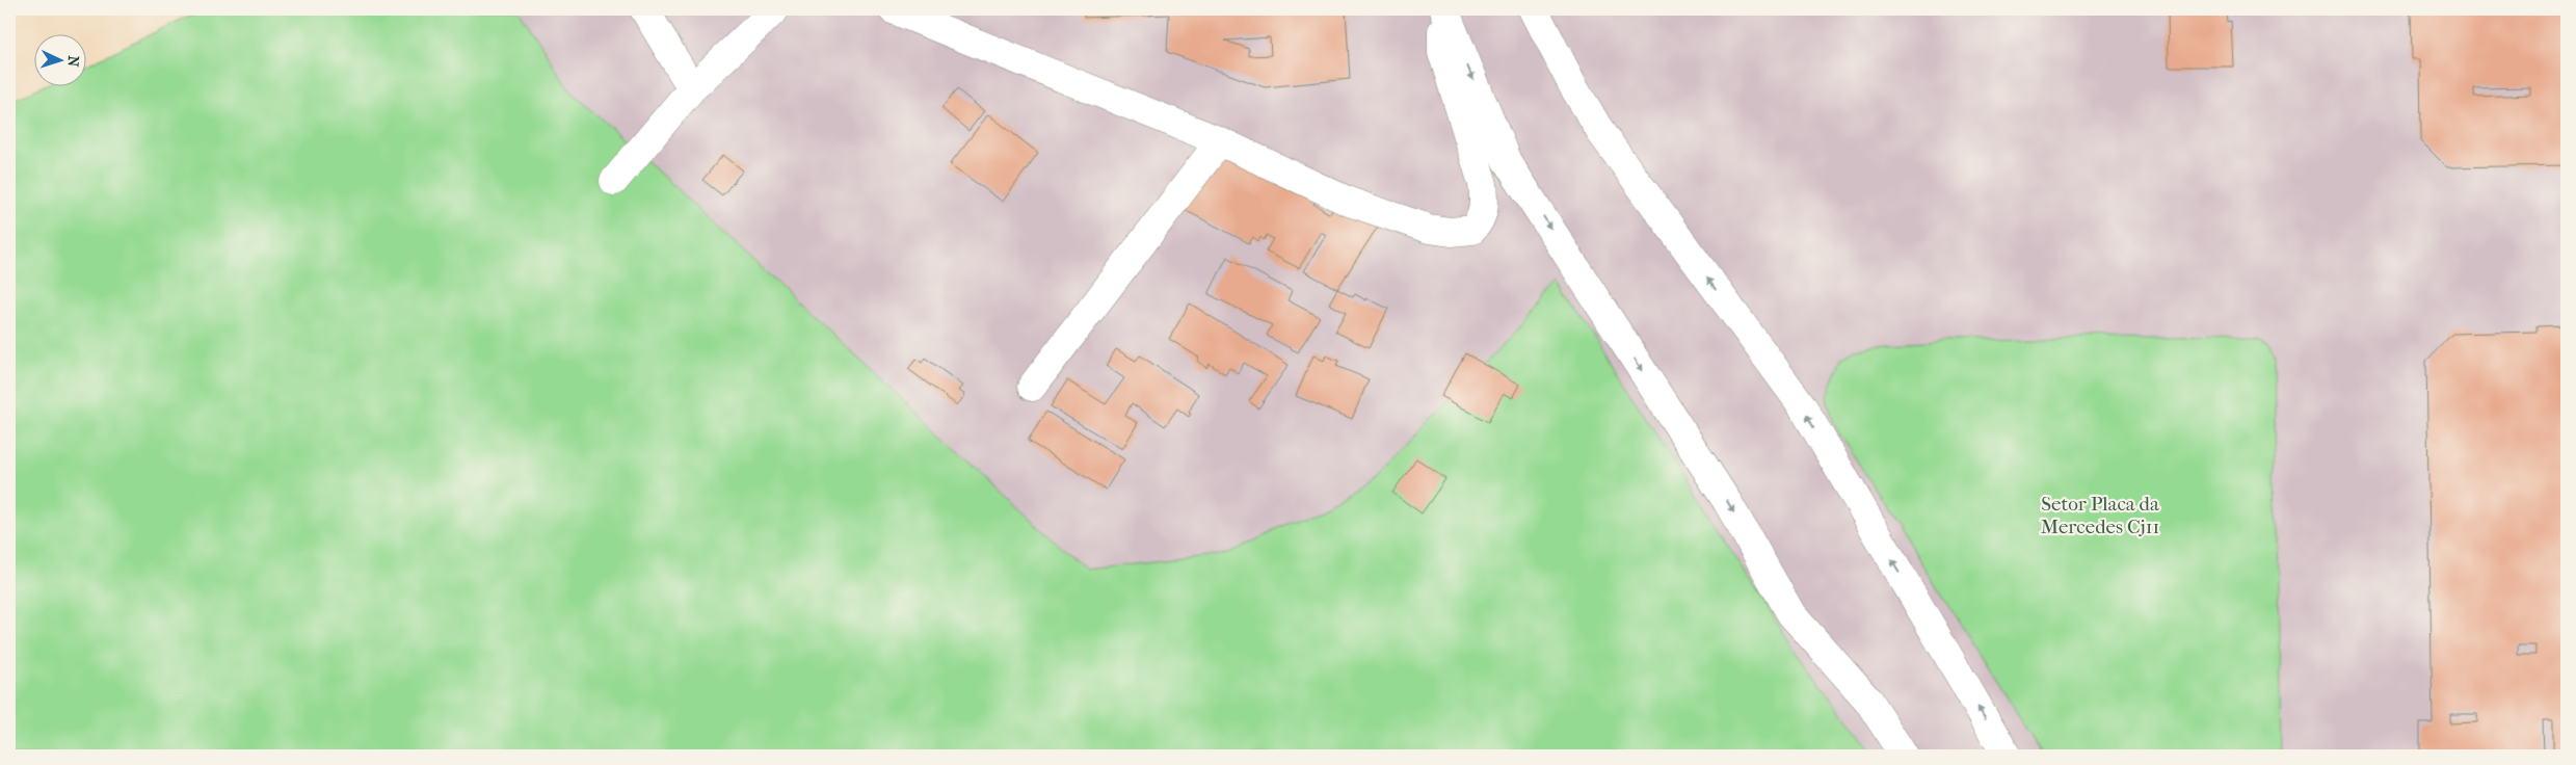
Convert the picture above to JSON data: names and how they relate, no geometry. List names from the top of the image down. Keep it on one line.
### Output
{"parks":["Setor Placa da Mercedes Cj11"],"north":"right"}
